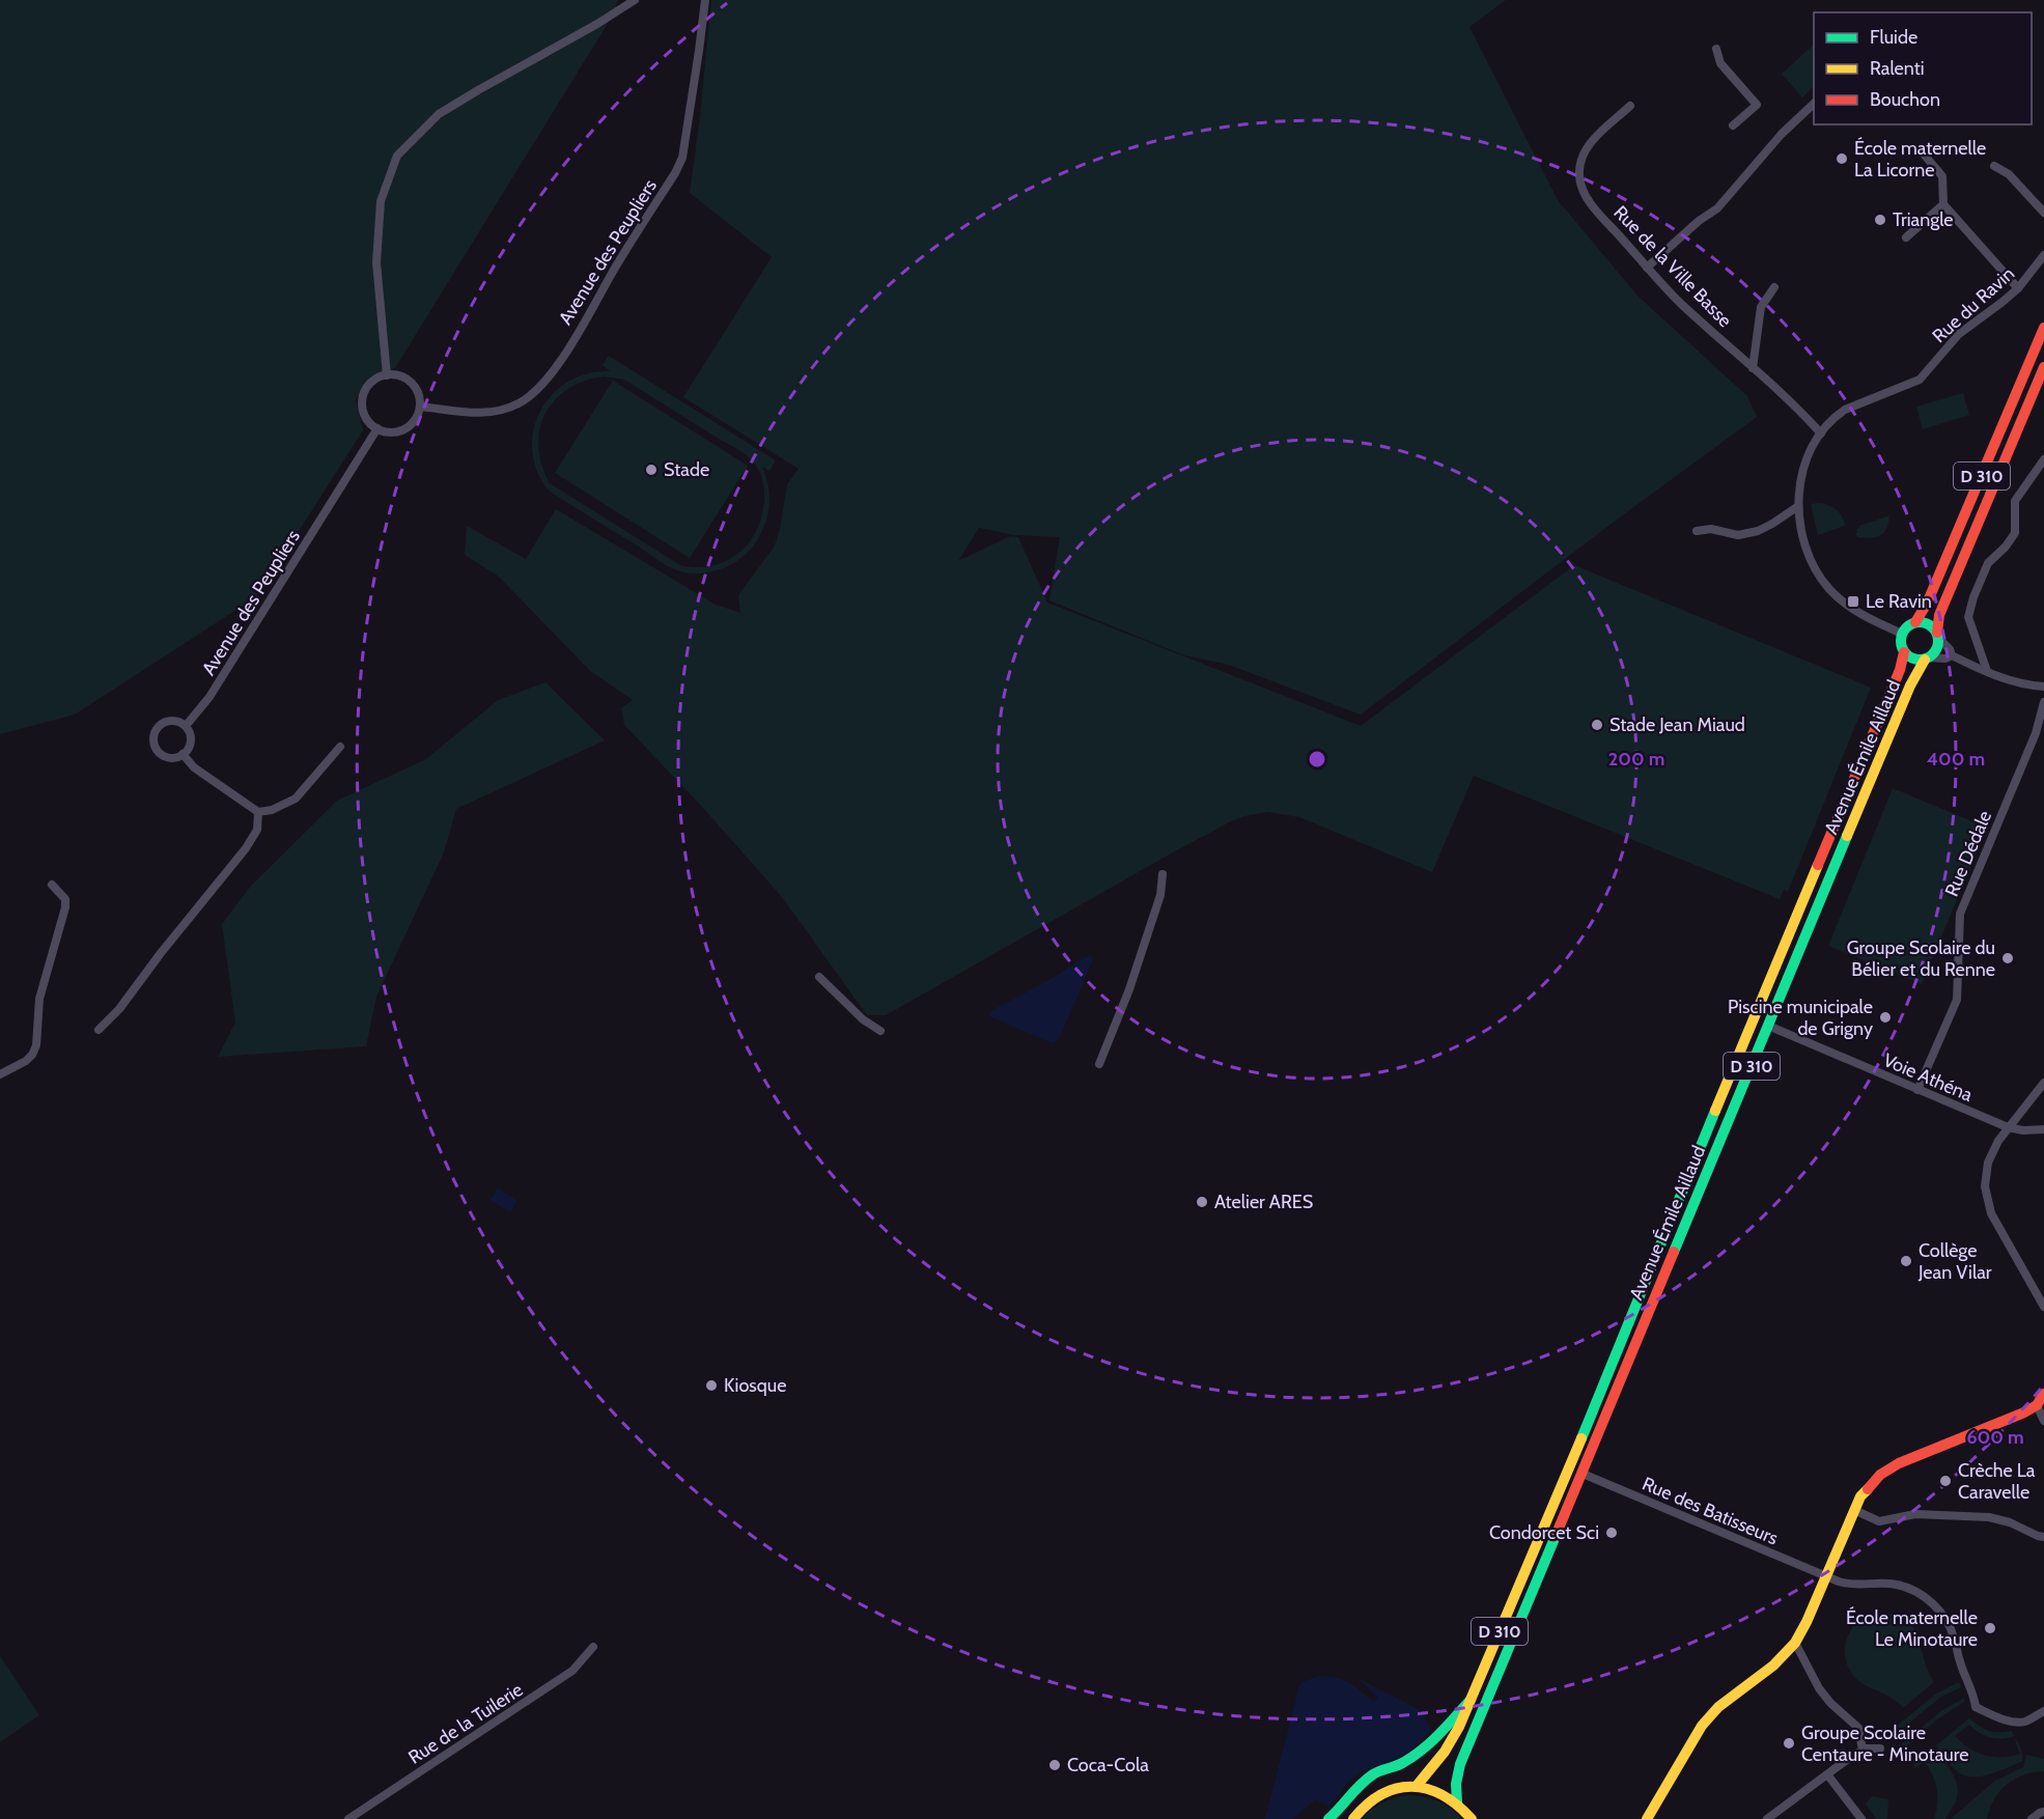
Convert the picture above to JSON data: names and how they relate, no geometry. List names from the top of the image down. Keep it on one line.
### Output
{"streets":{"main road":["D 310","Avenue Émile Aillaud"],"street":["Avenue des Peupliers","Rue de la Ville Basse","Rue du Ravin","Rue Dédale","Voie Athéna","Rue des Batisseurs","Rue de la Tuilerie"]},"crossings":[["Rue de la Ville Basse","Rue du Ravin"],["Rue du Ravin","D 310"],["Rue du Ravin","Avenue Émile Aillaud"],["D 310","Avenue Émile Aillaud"],["Avenue Émile Aillaud","Voie Athéna"],["Avenue Émile Aillaud","Rue des Batisseurs"],["Rue Dédale","Voie Athéna"]],"places":{"other":["École maternelle La Licorne","Triangle","Stade","Stade Jean Miaud","Groupe Scolaire du Bélier et du Renne","Piscine municipale de Grigny","Atelier ARES","Collège Jean Vilar","Kiosque","Crèche La Caravelle","Condorcet Sci","École maternelle Le Minotaure","Groupe Scolaire Centaure - Minotaure","Coca-Cola"],"transit":["Le Ravin"]},"legend":["Fluide","Ralenti","Bouchon"],"rings":["200 m","400 m","600 m"]}
